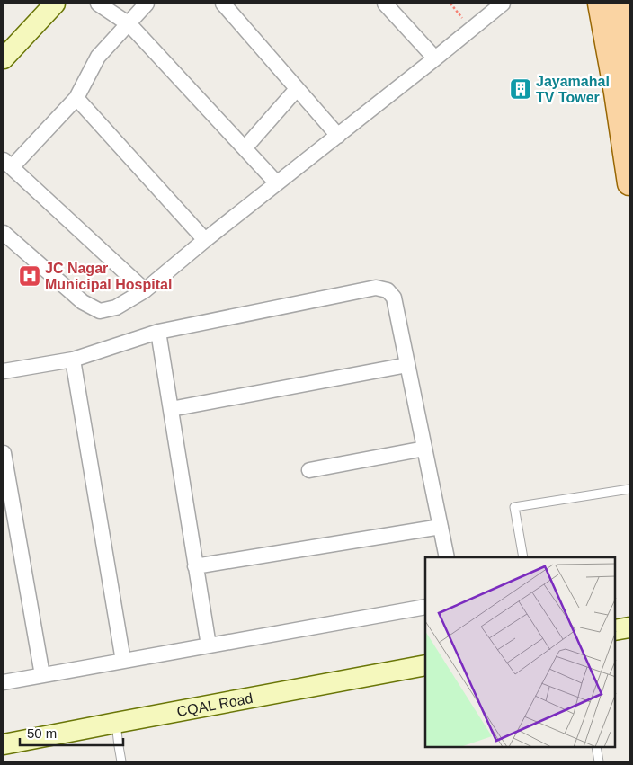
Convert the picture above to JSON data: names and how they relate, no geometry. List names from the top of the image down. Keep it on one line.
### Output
{"streets":{"main road":["CQAL Road"]},"places":{"building":["Jayamahal TV Tower"],"hospital":["JC Nagar Municipal Hospital"]},"scale_bar":"50 m"}
